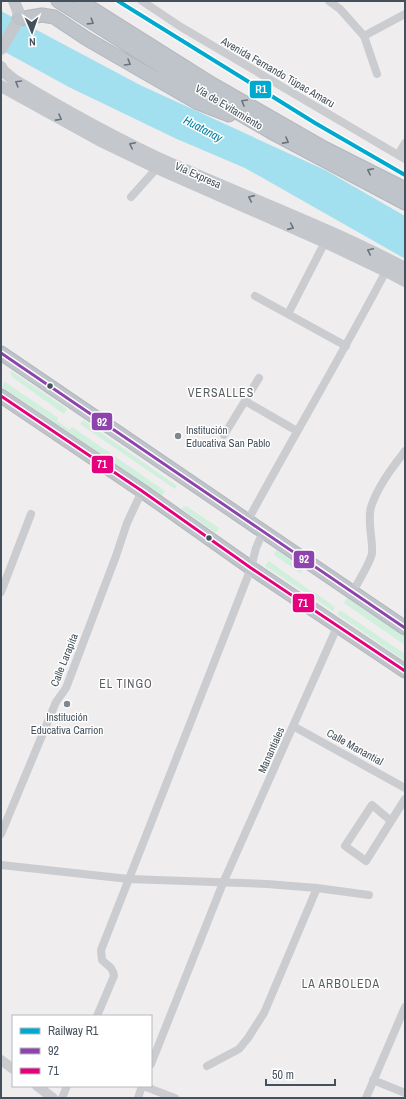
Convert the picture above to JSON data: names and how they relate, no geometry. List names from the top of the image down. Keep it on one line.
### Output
{"streets":{"highway":["Vía de Evitamiento"],"main road":["Vía Expresa"],"street":["Avenida Fernando Túpac Amaru","Calle Larapita","Calle Manantial","Manantiales"]},"crossings":[["Calle Manantial","Manantiales"]],"districts":["VERSALLES","EL TINGO","LA ARBOLEDA"],"water":["Huatanay"],"places":["Institución Educativa San Pablo","Institución Educativa Carrion"],"lines":["rail line R1","transit line 92","transit line 71"],"legend":["Railway R1","92","71"],"scale_bar":"50 m","north":"bottom"}
